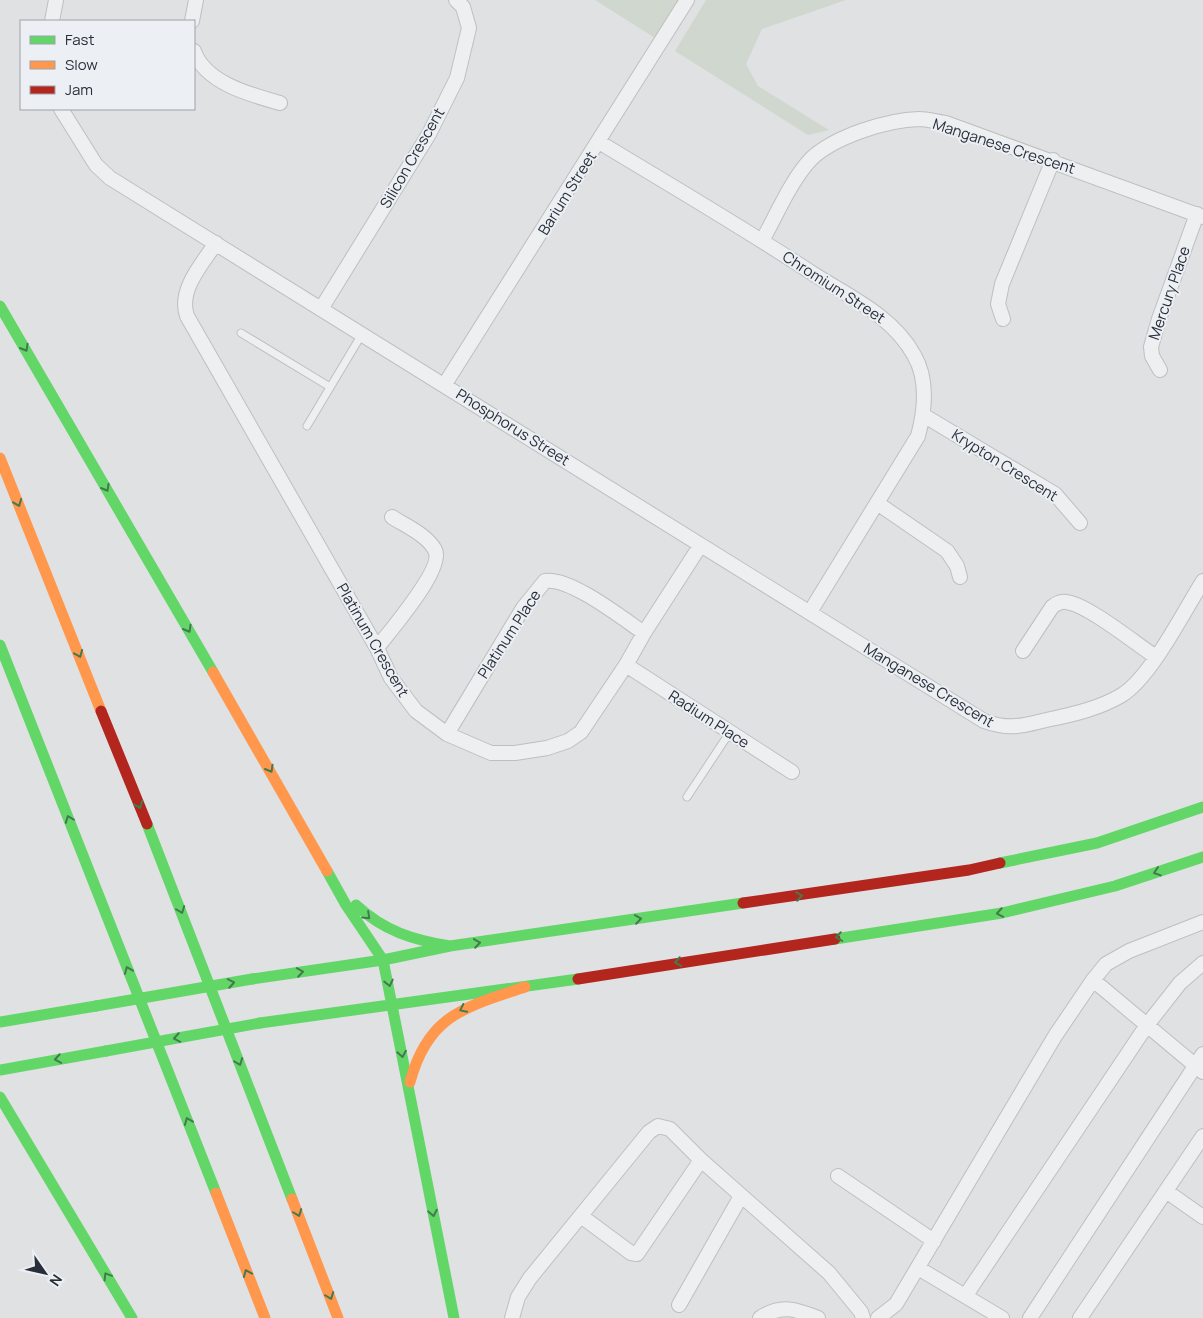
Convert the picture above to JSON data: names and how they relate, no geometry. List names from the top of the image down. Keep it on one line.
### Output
{"streets":{"street":["Manganese Crescent","Silicon Crescent","Barium Street","Chromium Street","Mercury Place","Phosphorus Street","Krypton Crescent","Platinum Place","Platinum Crescent","Radium Place"]},"crossings":[["Manganese Crescent","Chromium Street"],["Manganese Crescent","Mercury Place"],["Manganese Crescent","Phosphorus Street"],["Silicon Crescent","Phosphorus Street"],["Barium Street","Chromium Street"],["Barium Street","Phosphorus Street"],["Chromium Street","Phosphorus Street"],["Chromium Street","Krypton Crescent"],["Phosphorus Street","Platinum Crescent"],["Platinum Place","Platinum Crescent"],["Platinum Crescent","Radium Place"]],"legend":["Fast","Slow","Jam"],"north":"bottom right"}
